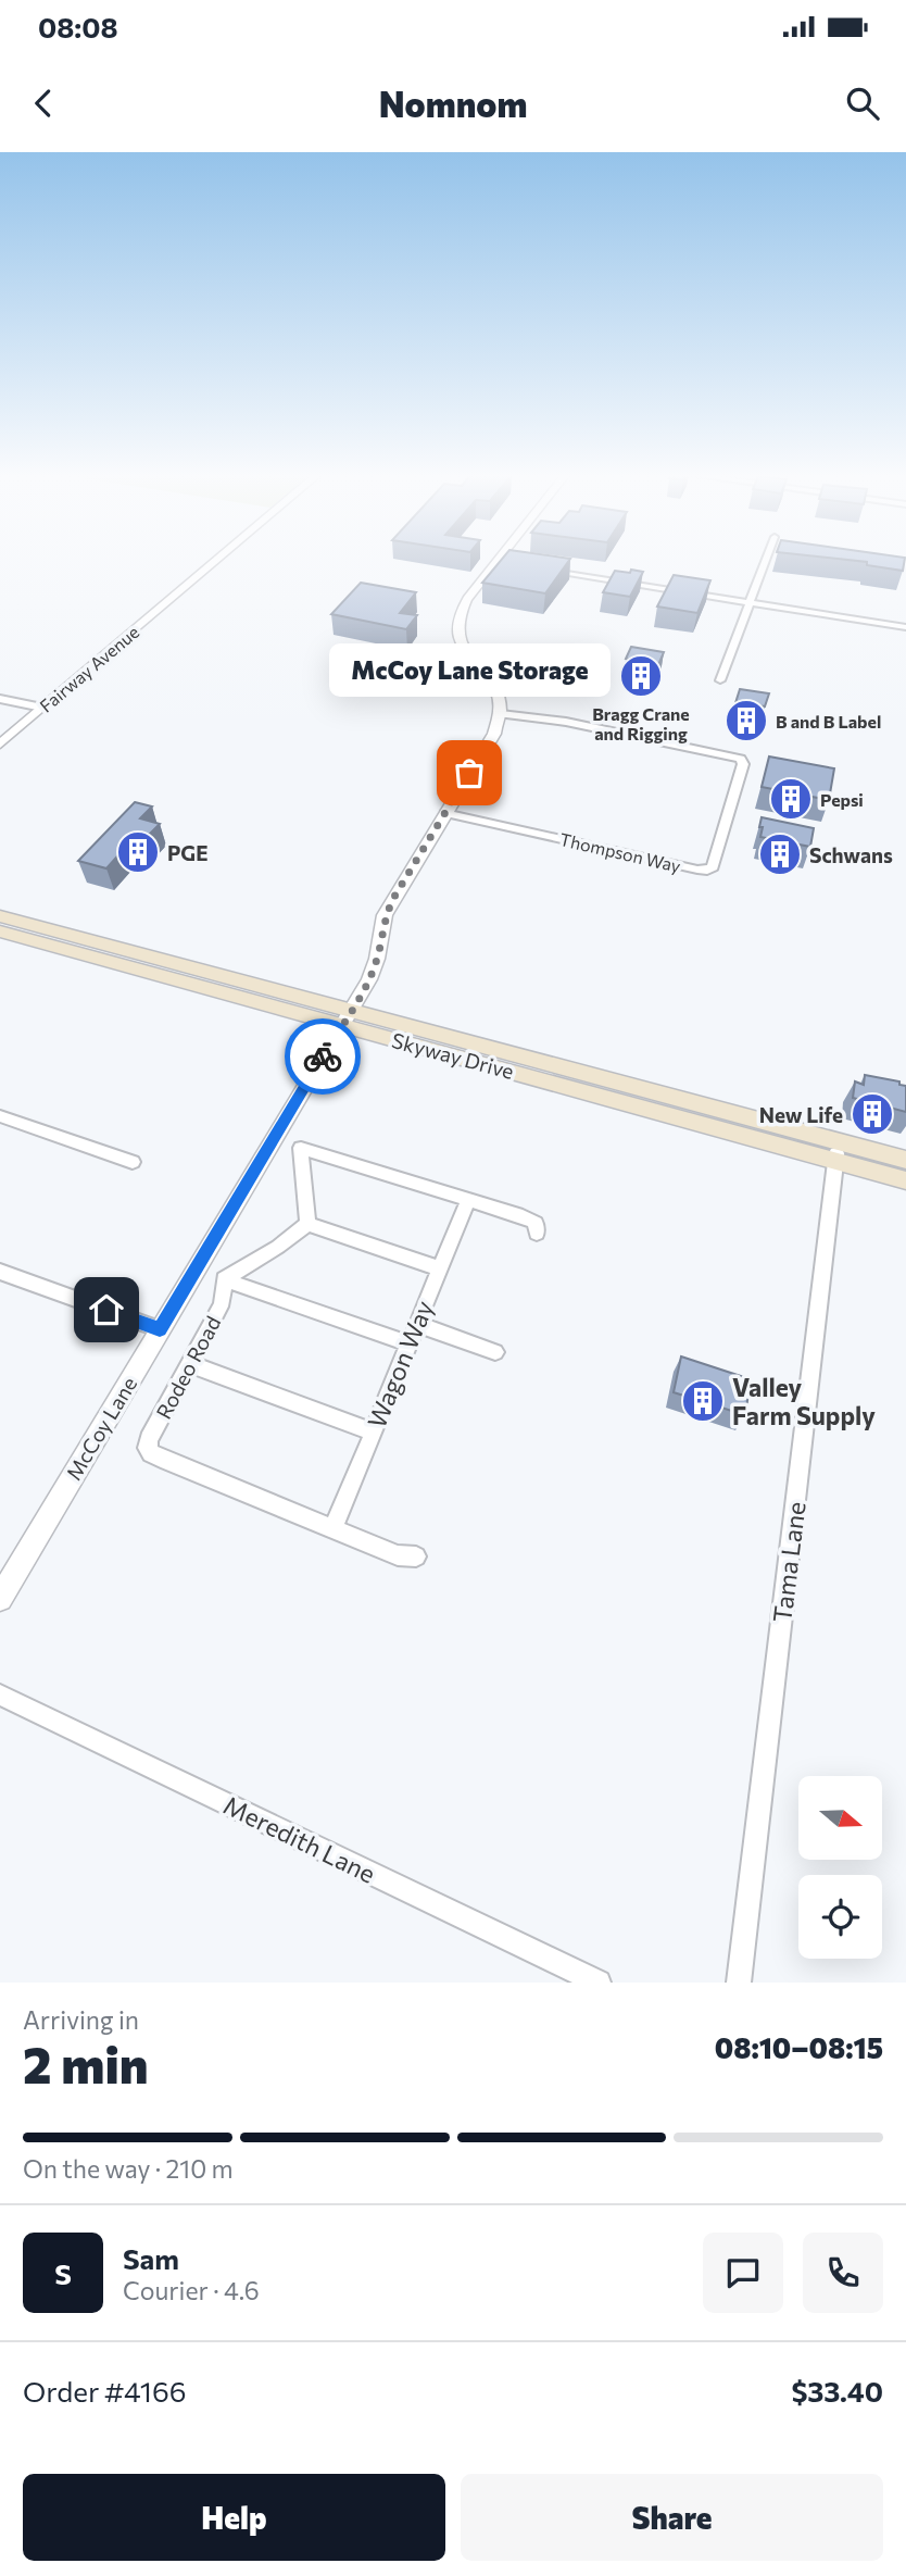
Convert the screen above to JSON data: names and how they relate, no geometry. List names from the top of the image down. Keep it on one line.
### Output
{"streets":{"main road":["Skyway Drive"],"street":["Fairway Avenue","Thompson Way","Wagon Way","Rodeo Road","McCoy Lane","Tama Lane","Meredith Lane"]},"crossings":[["Thompson Way","McCoy Lane"],["Skyway Drive","McCoy Lane"],["Skyway Drive","Tama Lane"],["Wagon Way","Rodeo Road"]],"places":{"building":["Bragg Crane and Rigging","B and B Label","Pepsi","PGE","Schwans","New Life","Valley Farm Supply"],"other":["McCoy Lane Storage"]},"north":"right","page":{"status":"08:08","header":"Nomnom","bubble":"McCoy Lane Storage","heading":["2 min","Arriving in","08:10–08:15"],"panel":["Sam","Courier · 4.6","Order #4166","$33.40"],"bar":"On the way · 210 m","round":"S","buttons":["Help","Share"]}}
